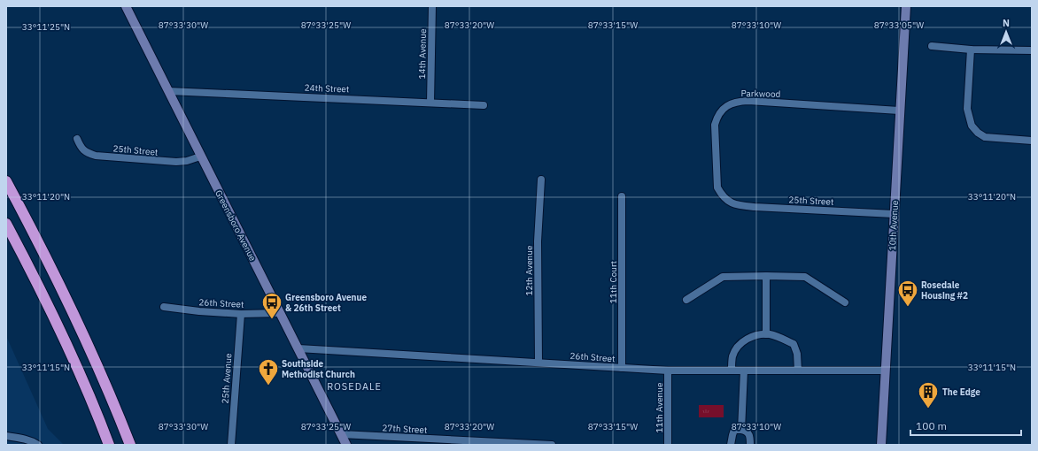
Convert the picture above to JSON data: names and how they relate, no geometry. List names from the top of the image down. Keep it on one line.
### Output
{"streets":{"main road":["Greensboro Avenue","10th Avenue"],"street":["14th Avenue","24th Street","Parkwood","25th Street","12th Avenue","11th Court","26th Street","25th Avenue","11th Avenue","27th Street"]},"crossings":[["14th Avenue","24th Street"],["24th Street","Greensboro Avenue"],["Parkwood","25th Street"],["Parkwood","10th Avenue"],["25th Street","Greensboro Avenue"],["25th Street","10th Avenue"],["Greensboro Avenue","26th Street"],["Greensboro Avenue","27th Street"],["10th Avenue","26th Street"],["12th Avenue","26th Street"],["11th Court","26th Street"],["26th Street","25th Avenue"],["26th Street","11th Avenue"]],"districts":["ROSEDALE"],"places":{"bus stop":["Rosedale Housing #2","Greensboro Avenue & 26th Street"],"church":["Southside Methodist Church"],"building":["The Edge"]},"scale_bar":"100 m","north":"top","coordinates":["87°33'30\"W","87°33'25\"W","87°33'20\"W","87°33'15\"W","87°33'10\"W","87°33'05\"W","33°11'25\"N","33°11'20\"N","33°11'15\"N"]}
